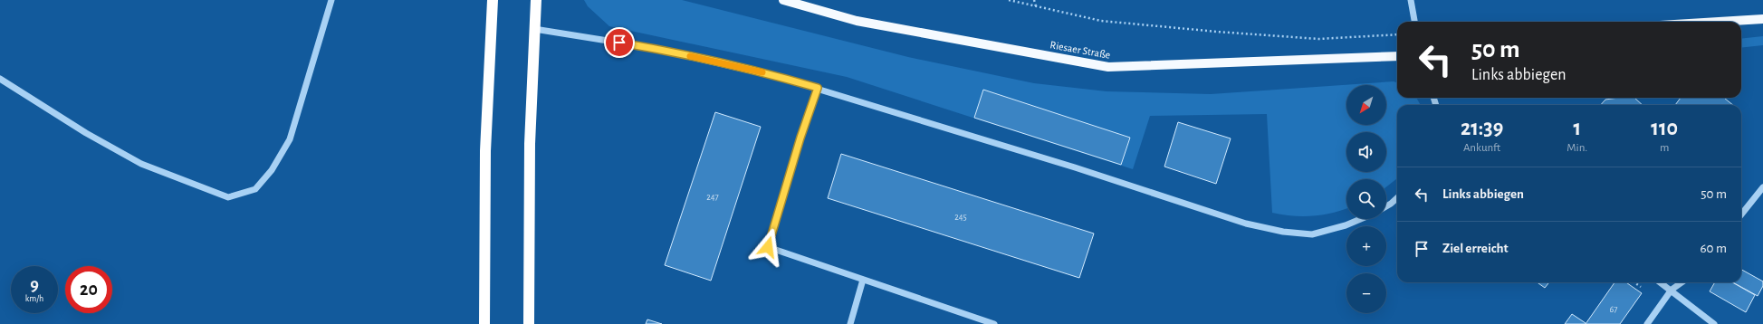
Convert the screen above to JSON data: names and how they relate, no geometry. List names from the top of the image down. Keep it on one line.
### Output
{"streets":{"main road":["Riesaer Straße"]},"house_numbers":["247","245","67"],"north":"bottom left","page":{"turn":["50 m","Links abbiegen"],"map_buttons":["+","−"],"eta":["21:39","Ankunft","1","Min.","110","m"],"list":[{"name":"Links abbiegen","value":"50 m"},{"name":"Ziel erreicht","value":"60 m"}],"speed":"9 km/h","limit":"20"}}
